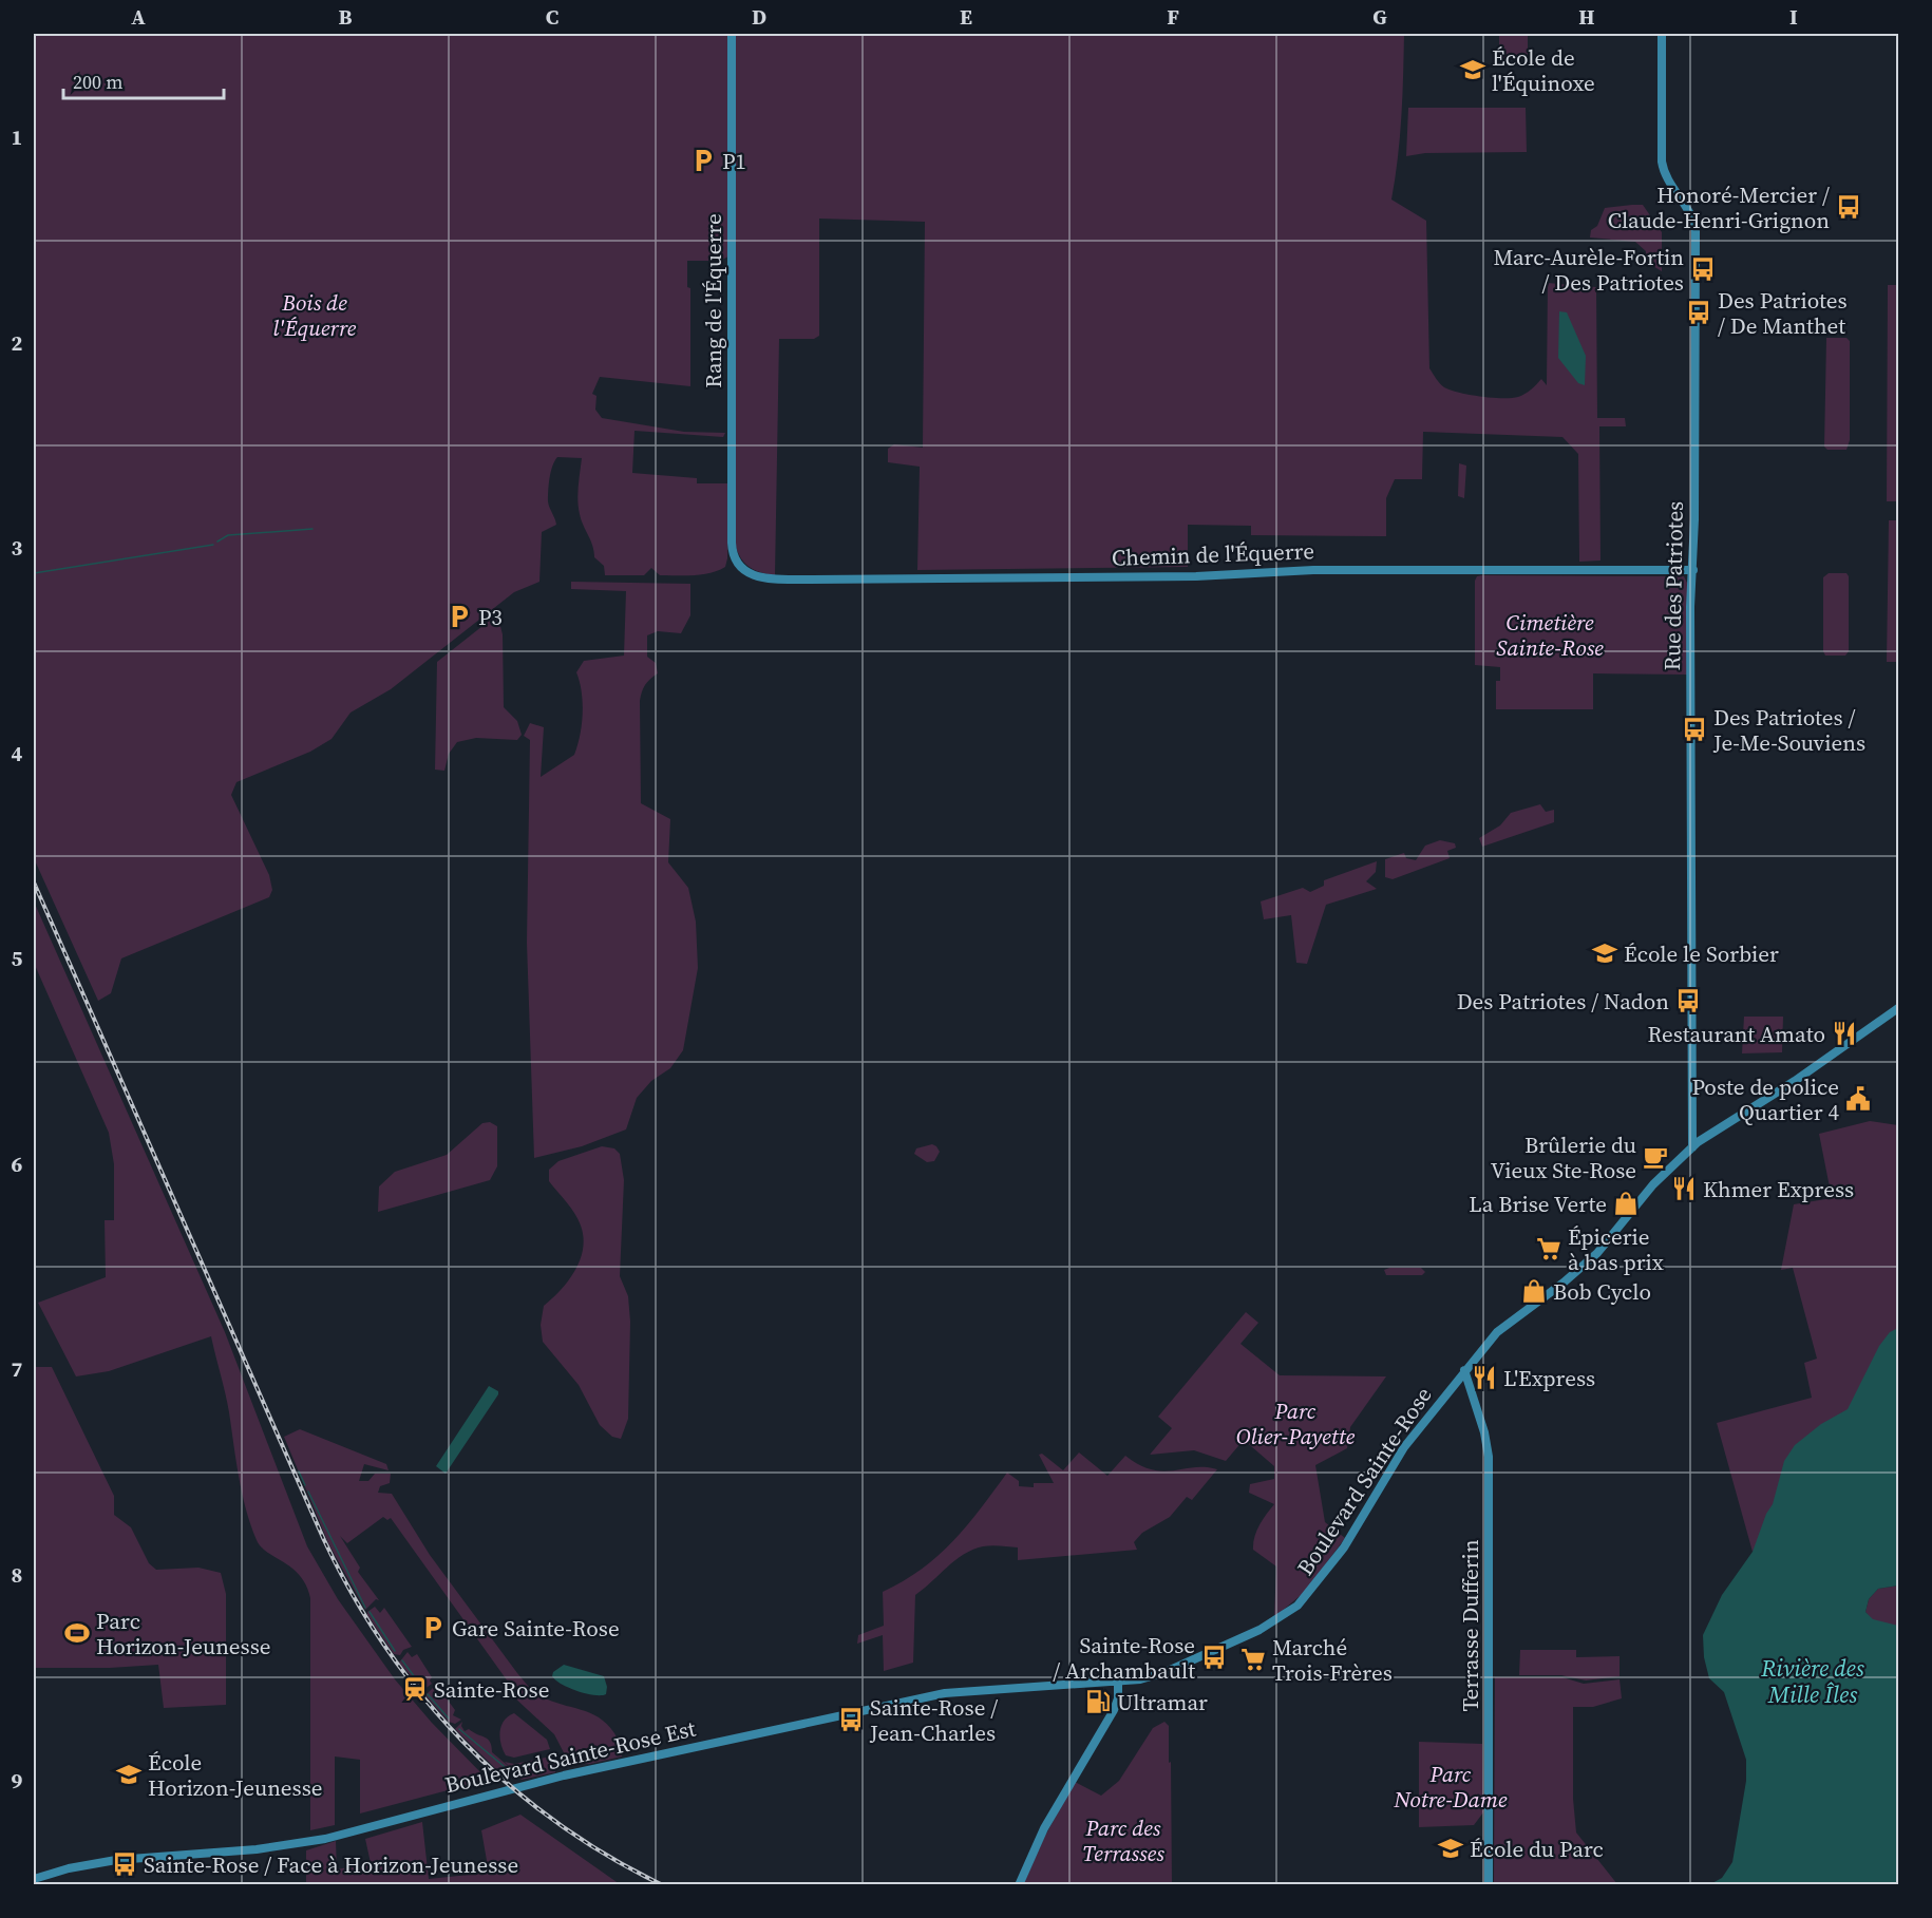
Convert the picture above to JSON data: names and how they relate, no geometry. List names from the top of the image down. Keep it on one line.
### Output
{"streets":{"street":["Rang de l'Équerre","Chemin de l'Équerre","Rue des Patriotes","Boulevard Sainte-Rose","Terrasse Dufferin","Boulevard Sainte-Rose Est"]},"crossings":[["Rang de l'Équerre","Chemin de l'Équerre"],["Chemin de l'Équerre","Rue des Patriotes"],["Rue des Patriotes","Boulevard Sainte-Rose"],["Boulevard Sainte-Rose","Terrasse Dufferin"],["Boulevard Sainte-Rose","Boulevard Sainte-Rose Est"]],"water":["Rivière des Mille Îles"],"parks":["Bois de l'Équerre","Cimetière Sainte-Rose","Parc Olier-Payette","Parc Notre-Dame","Parc des Terrasses"],"places":{"school or university":["École de l'Équinoxe","École le Sorbier","École Horizon-Jeunesse","École du Parc"],"parking":["P1","P3","Gare Sainte-Rose"],"bus stop":["Honoré-Mercier / Claude-Henri-Grignon","Marc-Aurèle-Fortin / Des Patriotes","Des Patriotes / De Manthet","Des Patriotes / Je-Me-Souviens","Des Patriotes / Nadon","Sainte-Rose / Archambault","Sainte-Rose / Jean-Charles","Sainte-Rose / Face à Horizon-Jeunesse"],"restaurant":["Restaurant Amato","Khmer Express","L'Express"],"public building":["Poste de police Quartier 4"],"cafe":["Brûlerie du Vieux Ste-Rose"],"shop":["La Brise Verte","Bob Cyclo"],"supermarket":["Épicerie à bas prix","Marché Trois-Frères"],"sports":["Parc Horizon-Jeunesse"],"station":["Sainte-Rose"],"fuel station":["Ultramar"]},"scale_bar":"200 m","grid":{"columns":["A","B","C","D","E","F","G","H","I"],"rows":["1","2","3","4","5","6","7","8","9"]}}
